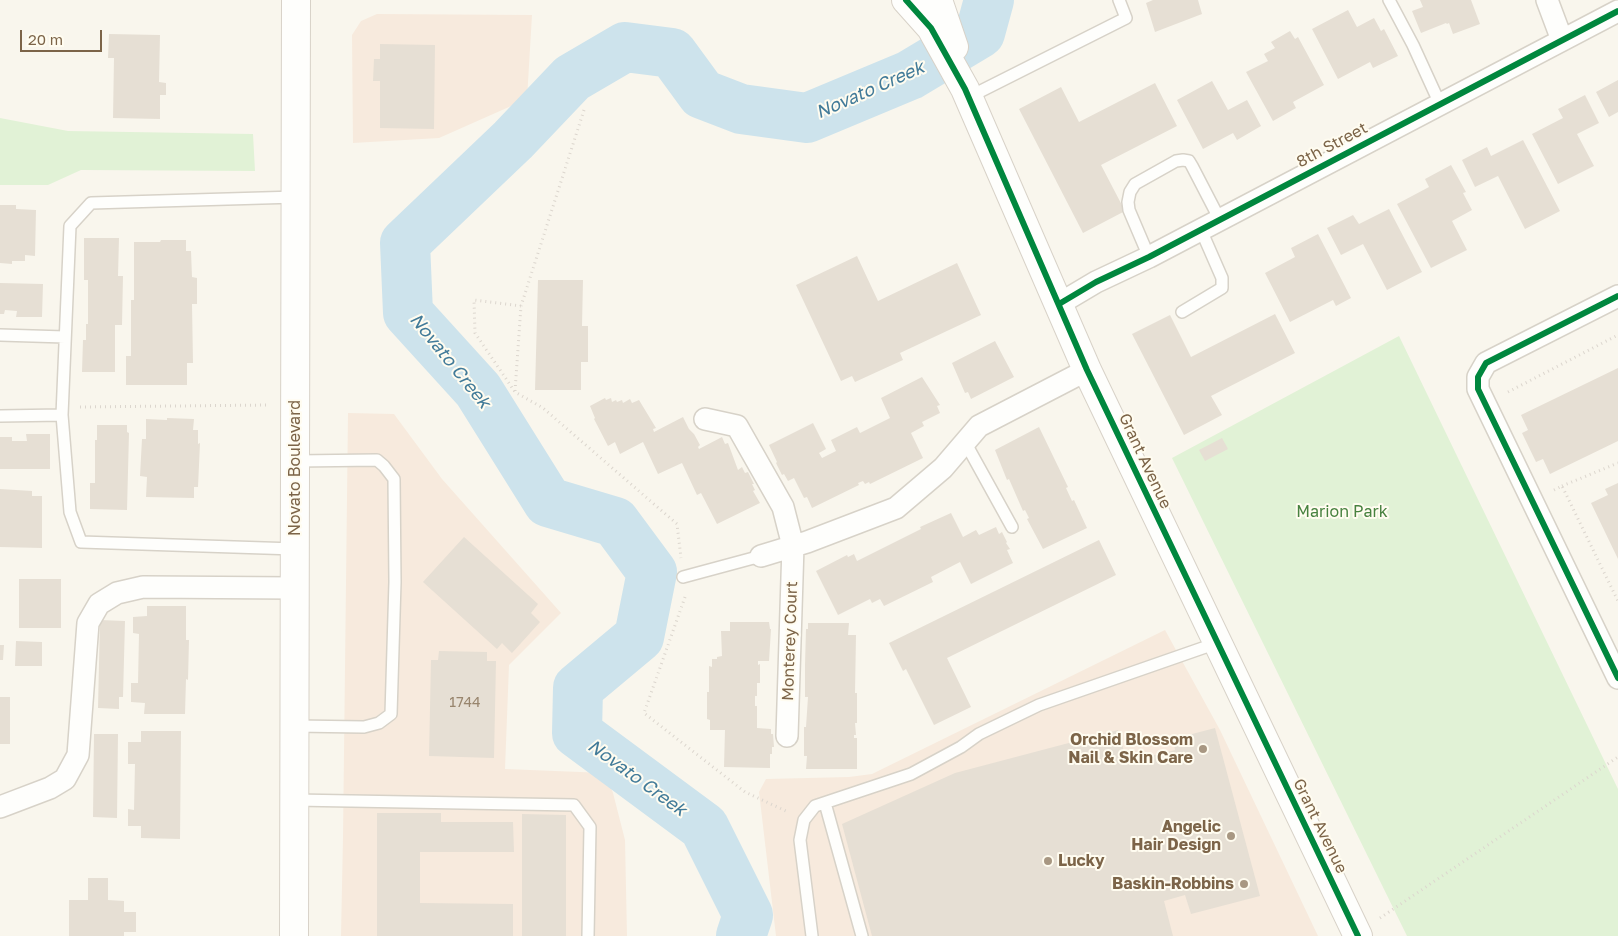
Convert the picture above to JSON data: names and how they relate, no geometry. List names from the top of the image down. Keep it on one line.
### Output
{"streets":{"street":["8th Street","Grant Avenue","Novato Boulevard","Monterey Court"]},"crossings":[["8th Street","Grant Avenue"]],"water":["Novato Creek"],"parks":["Marion Park"],"places":["Orchid Blossom Nail & Skin Care","Angelic Hair Design","Lucky","Baskin-Robbins"],"house_numbers":["1744"],"scale_bar":"20 m"}
